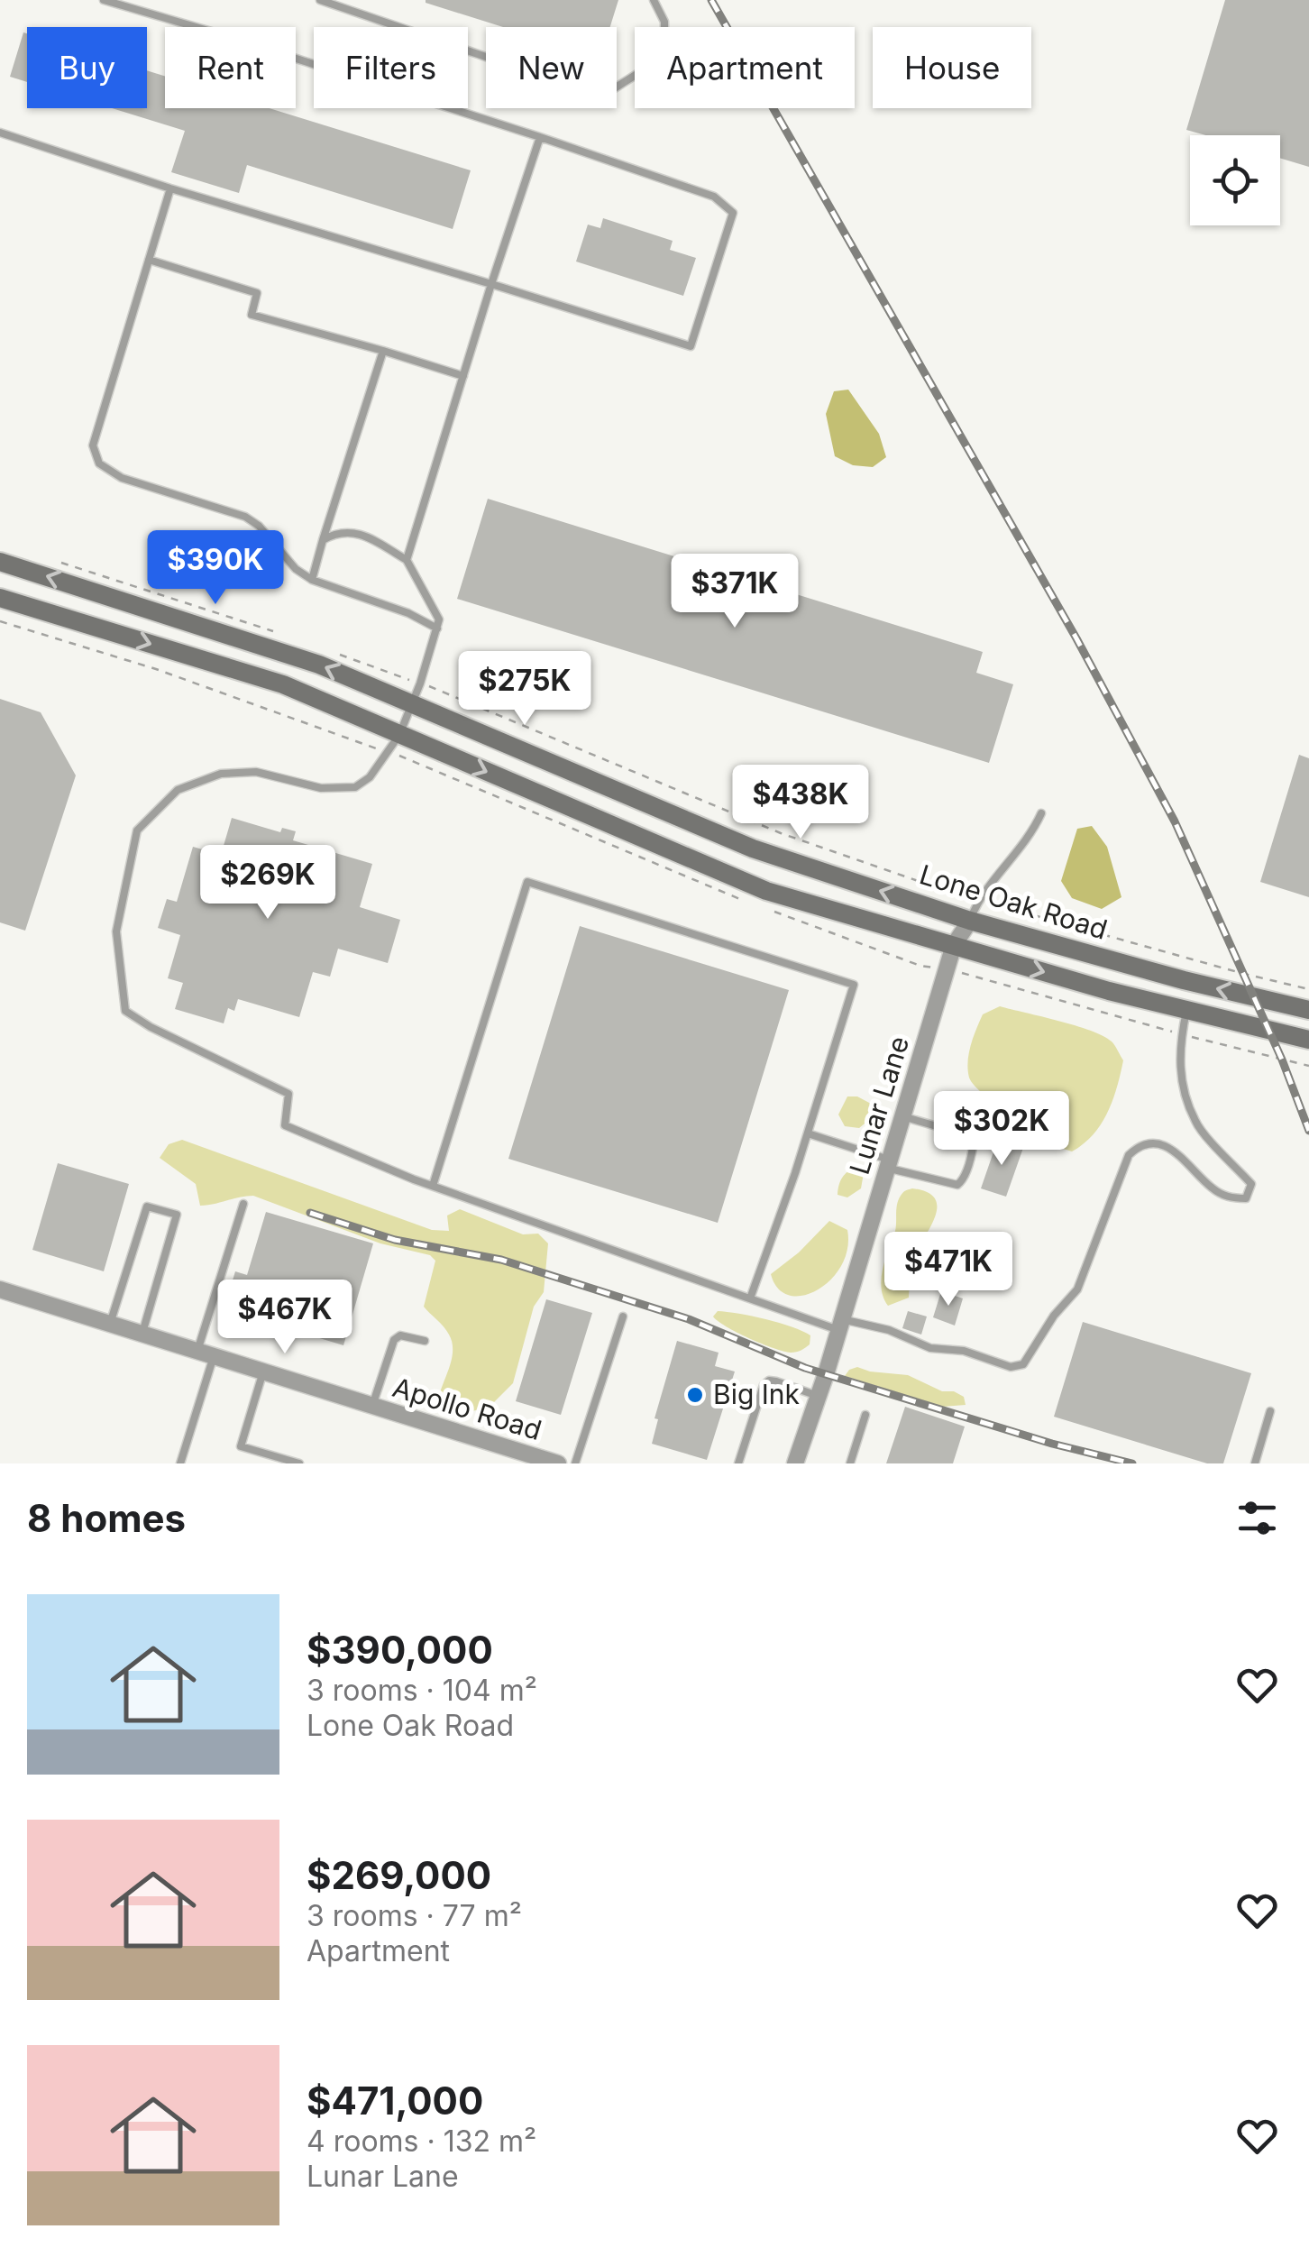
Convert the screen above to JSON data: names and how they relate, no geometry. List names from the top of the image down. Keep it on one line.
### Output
{"streets":{"main road":["Lone Oak Road"],"street":["Lunar Lane","Apollo Road"]},"crossings":[["Lone Oak Road","Lunar Lane"]],"places":["Big Ink"],"page":{"chip":["Buy","Rent","Filters","New","Apartment","House"],"price":["$390K","$371K","$275K","$438K","$269K","$302K","$471K","$467K"],"heading":"8 homes","list":[{"name":"$390,000","note":"3 rooms · 104 m² · Lone Oak Road"},{"name":"$269,000","note":"3 rooms · 77 m² · Apartment"},{"name":"$471,000","note":"4 rooms · 132 m² · Lunar Lane"}]}}
